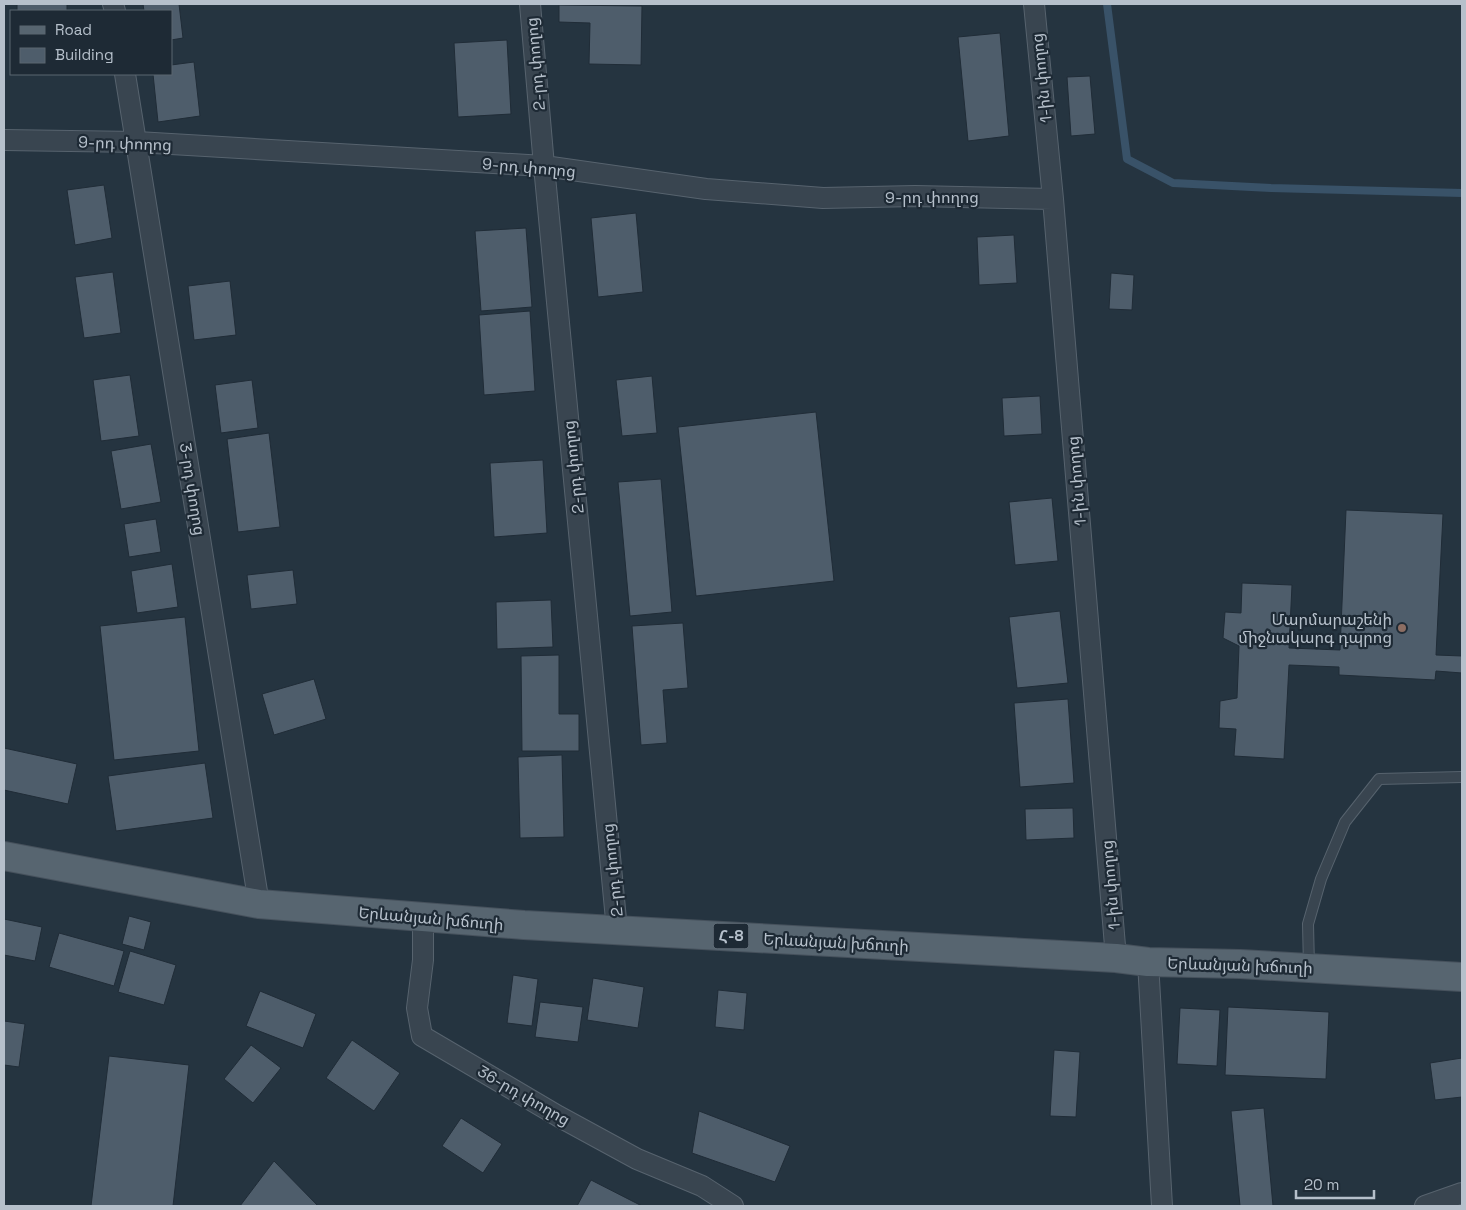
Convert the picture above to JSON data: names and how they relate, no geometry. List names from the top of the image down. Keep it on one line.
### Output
{"streets":{"main road":["Երևանյան խճուղի","Հ-8"],"street":["2-րդ փողոց","1-ին փողոց","9-րդ փողոց","3-րդ փողոց","36-րդ փողոց"]},"crossings":[["2-րդ փողոց","9-րդ փողոց"],["2-րդ փողոց","Երևանյան խճուղի"],["1-ին փողոց","9-րդ փողոց"],["1-ին փողոց","Երևանյան խճուղի"],["9-րդ փողոց","3-րդ փողոց"],["3-րդ փողոց","Երևանյան խճուղի"],["Երևանյան խճուղի","36-րդ փողոց"]],"places":["Մարմարաշենի միջնակարգ դպրոց"],"legend":["Road","Building"],"scale_bar":"20 m"}
